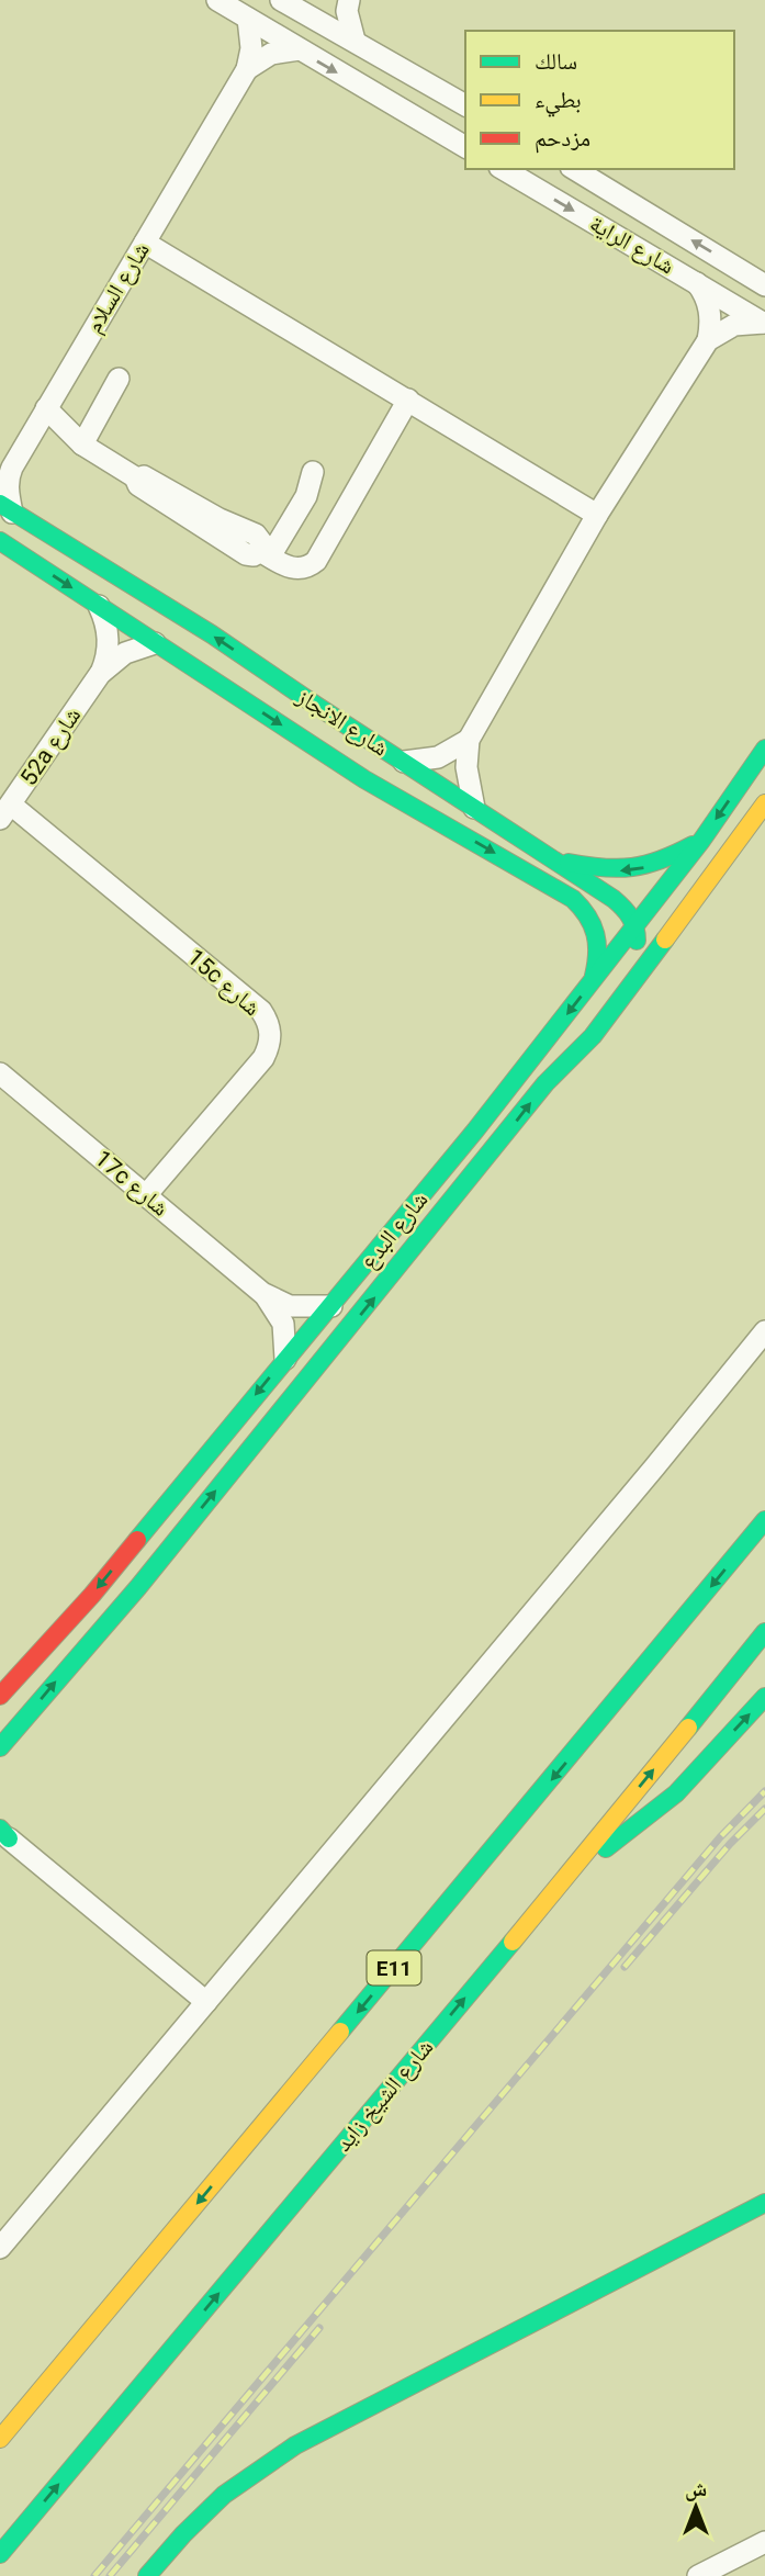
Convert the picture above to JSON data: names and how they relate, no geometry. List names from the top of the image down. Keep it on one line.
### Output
{"streets":{"main road":["شارع الانجاز","شارع البدع","E11","شارع الشيخ زايد"],"street":["شارع الراية","شارع السلام","52a شارع","15c شارع","17c شارع"]},"crossings":[["شارع السلام","شارع الانجاز"],["شارع الانجاز","52a شارع"],["شارع الانجاز","شارع البدع"],["52a شارع","15c شارع"],["15c شارع","17c شارع"],["17c شارع","شارع البدع"]],"legend":["سالك","بطيء","مزدحم"],"north":"top"}
